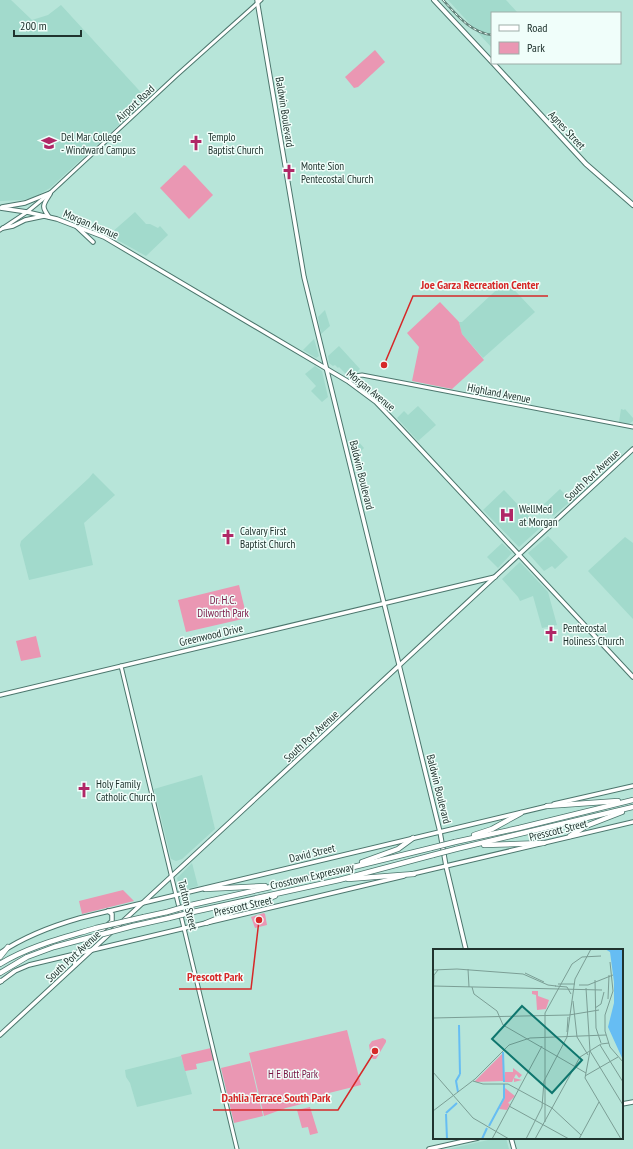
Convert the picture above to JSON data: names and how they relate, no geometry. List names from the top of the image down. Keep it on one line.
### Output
{"streets":{"highway":["Crosstown Expressway"],"main road":["Baldwin Boulevard","Agnes Street","Morgan Avenue","South Port Avenue","Greenwood Drive","Presscott Street","David Street"],"street":["Airport Road","Highland Avenue","Tarlton Street"]},"crossings":[["Airport Road","Baldwin Boulevard"],["Airport Road","Morgan Avenue"],["Baldwin Boulevard","Morgan Avenue"],["Baldwin Boulevard","South Port Avenue"],["Baldwin Boulevard","Greenwood Drive"],["Baldwin Boulevard","Presscott Street"],["Baldwin Boulevard","David Street"],["Morgan Avenue","Highland Avenue"],["Morgan Avenue","South Port Avenue"],["South Port Avenue","Greenwood Drive"],["South Port Avenue","Presscott Street"],["South Port Avenue","David Street"],["South Port Avenue","Tarlton Street"],["Greenwood Drive","Tarlton Street"],["Presscott Street","Tarlton Street"],["David Street","Tarlton Street"]],"parks":["Dr. H.C. Dilworth Park","H E Butt Park"],"places":{"school or university":["Del Mar College - Windward Campus"],"church":["Templo Baptist Church","Monte Sion Pentecostal Church","Calvary First Baptist Church","Pentecostal Holiness Church","Holy Family Catholic Church"],"other":["Joe Garza Recreation Center","Prescott Park","Dahlia Terrace South Park"],"hospital":["WellMed at Morgan"]},"legend":["Road","Park"],"scale_bar":"200 m"}
